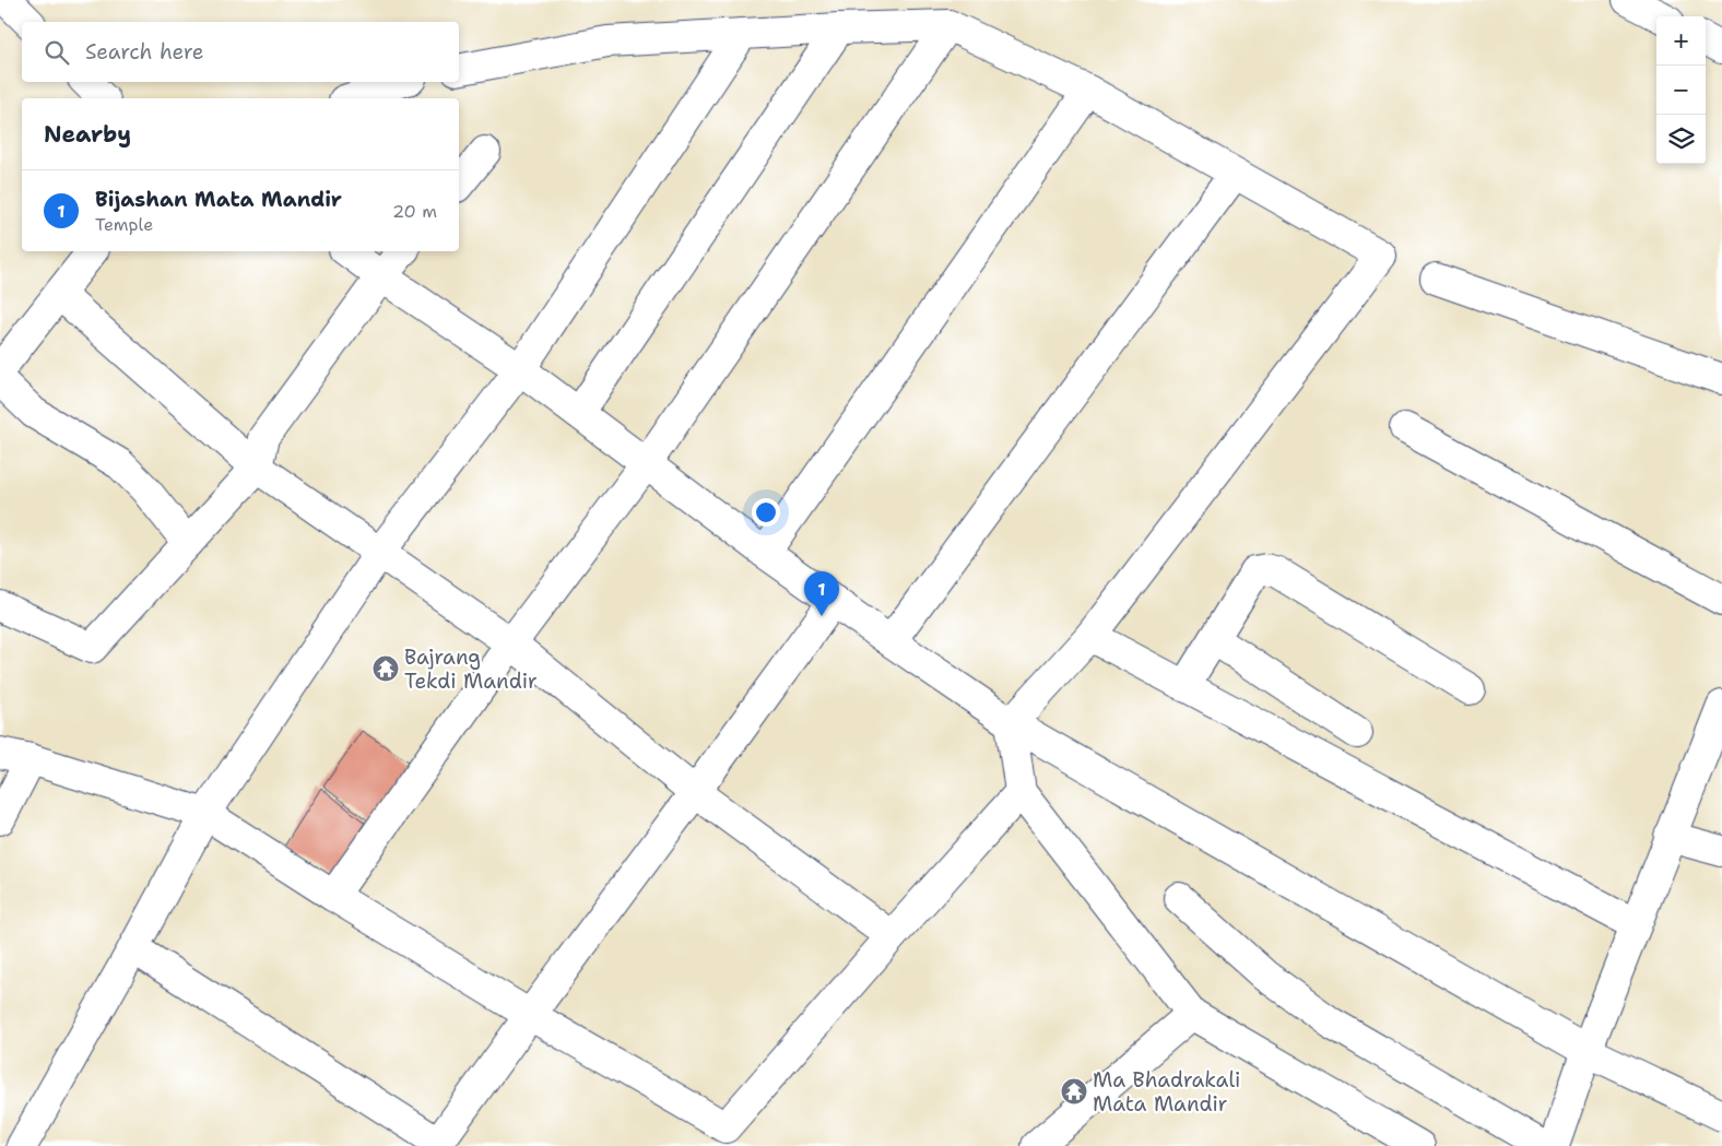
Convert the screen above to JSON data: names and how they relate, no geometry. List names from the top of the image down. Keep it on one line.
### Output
{"places":{"temple":["Bajrang Tekdi Mandir","Ma Bhadrakali Mata Mandir"]},"page":{"map_buttons":["+","−"],"search":"Search here","heading":"Nearby","list":[{"mark":"1","name":"Bijashan Mata Mandir","note":"Temple","value":"20 m"}],"pins":"1"}}
